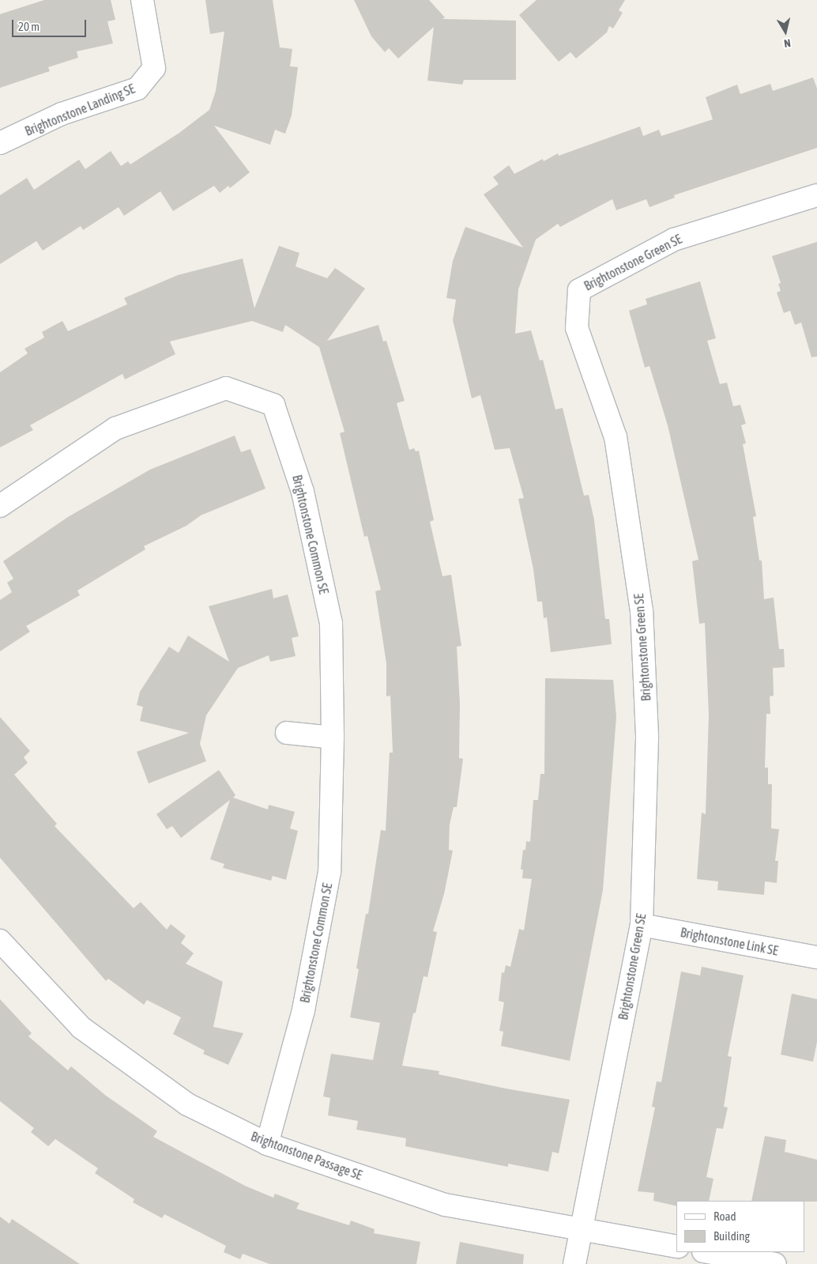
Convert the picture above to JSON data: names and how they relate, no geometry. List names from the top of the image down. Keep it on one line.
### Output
{"streets":{"street":["Brightonstone Landing SE","Brightonstone Green SE","Brightonstone Common SE","Brightonstone Link SE","Brightonstone Passage SE"]},"crossings":[["Brightonstone Green SE","Brightonstone Link SE"],["Brightonstone Green SE","Brightonstone Passage SE"],["Brightonstone Common SE","Brightonstone Passage SE"]],"legend":["Road","Building"],"scale_bar":"20 m","north":"bottom"}
